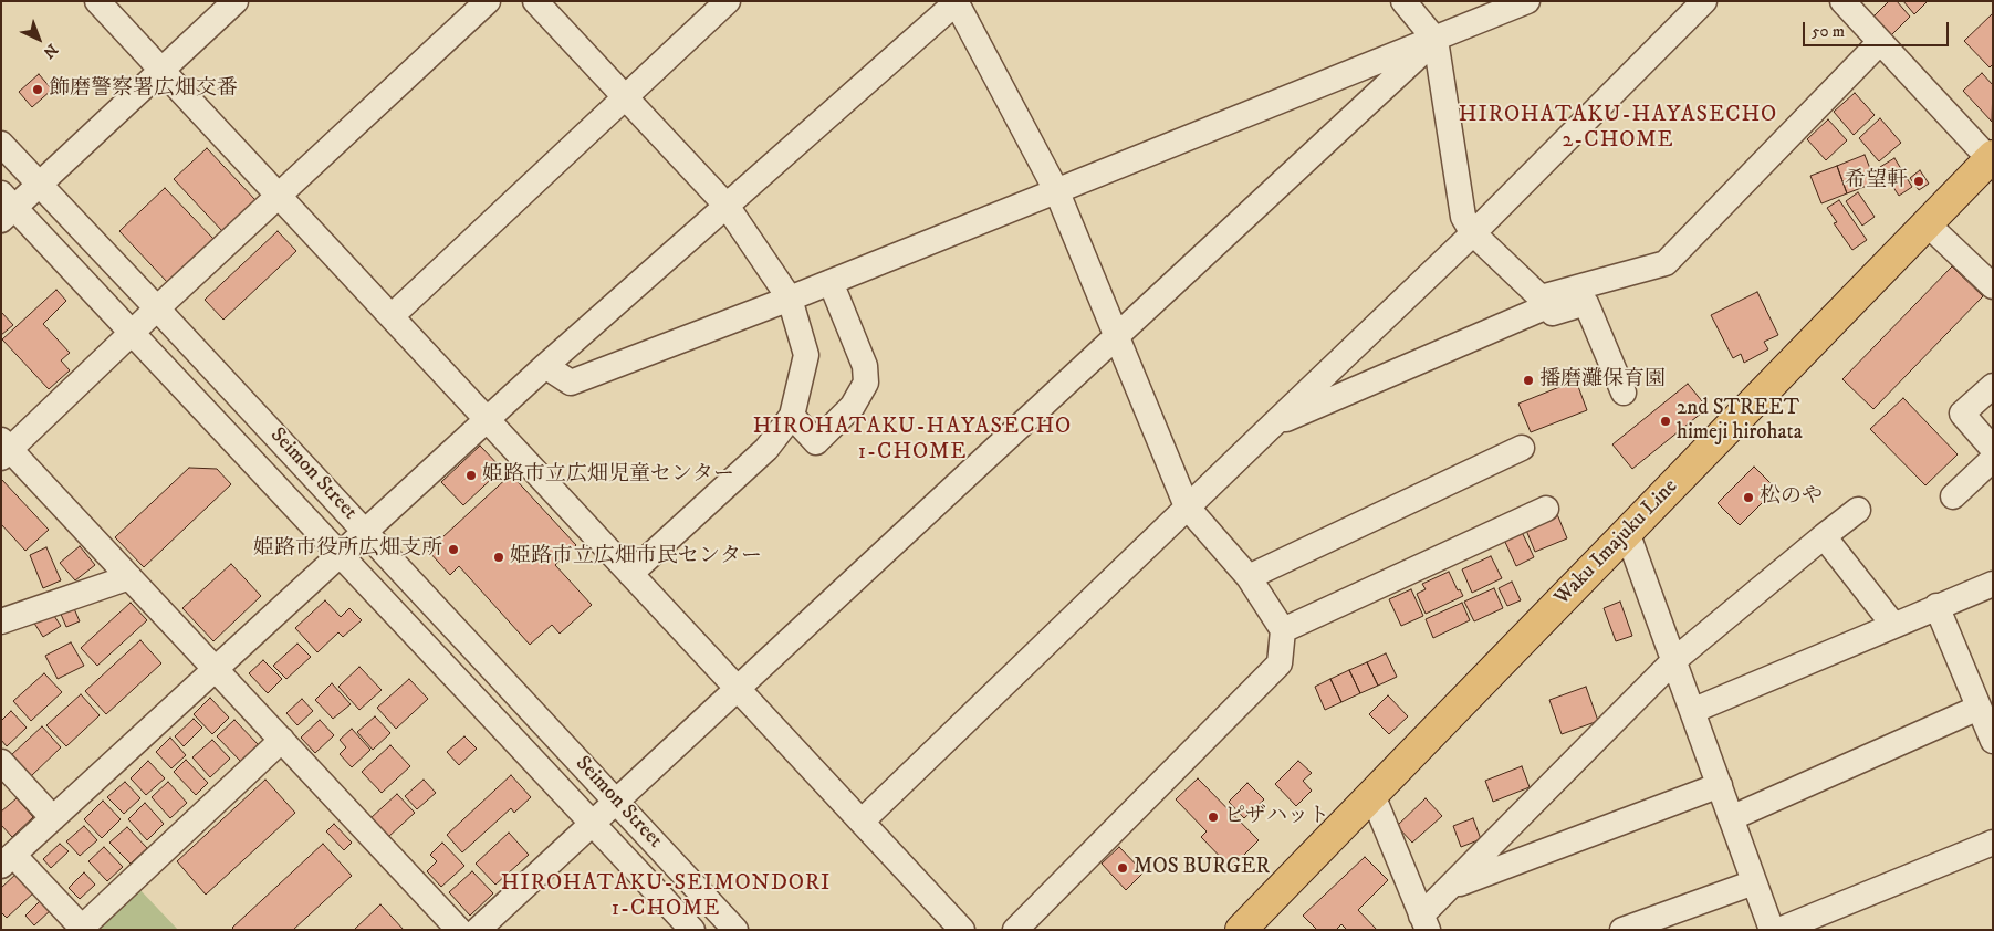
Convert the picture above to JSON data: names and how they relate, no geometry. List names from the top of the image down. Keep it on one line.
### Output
{"streets":{"main road":["Waku Imajuku Line"],"street":["Seimon Street"]},"districts":["HIROHATAKU-HAYASECHO 2-CHOME","HIROHATAKU-HAYASECHO 1-CHOME","HIROHATAKU-SEIMONDORI 1-CHOME"],"places":["飾磨警察署広畑交番","希望軒","播磨灘保育園","2nd STREET himeji hirohata","姫路市立広畑児童センター","松のや","姫路市役所広畑支所","姫路市立広畑市民センター","ピザハット","MOS BURGER"],"scale_bar":"50 m","north":"bottom right"}
